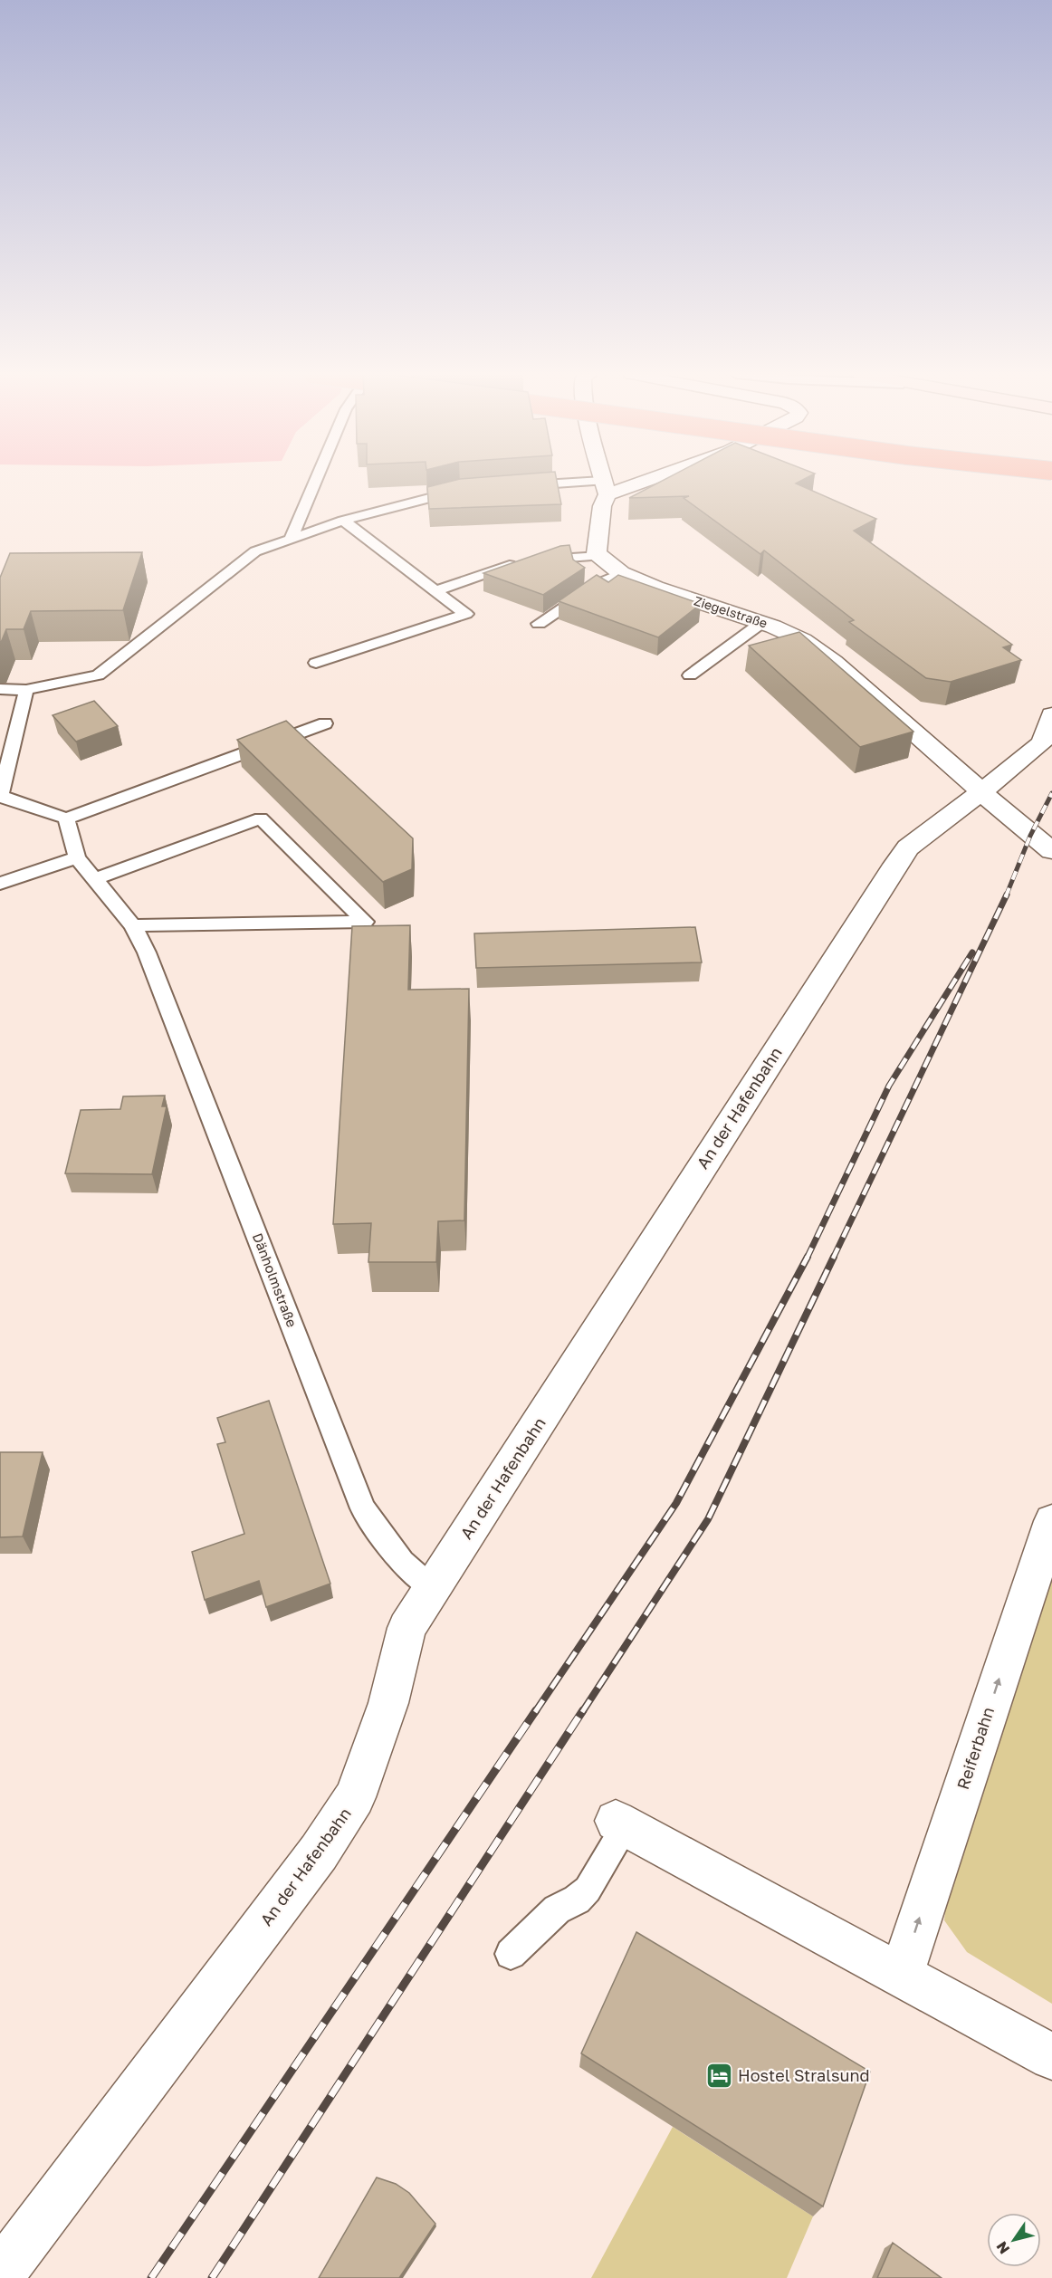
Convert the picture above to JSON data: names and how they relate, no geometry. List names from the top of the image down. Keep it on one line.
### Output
{"streets":{"street":["Ziegelstraße","An der Hafenbahn","Reiferbahn"],"lane":["Dänholmstraße"]},"crossings":[["Ziegelstraße","An der Hafenbahn"],["An der Hafenbahn","Dänholmstraße"]],"one_way":["Reiferbahn"],"places":{"hotel":["Hostel Stralsund"]},"north":"bottom left"}
